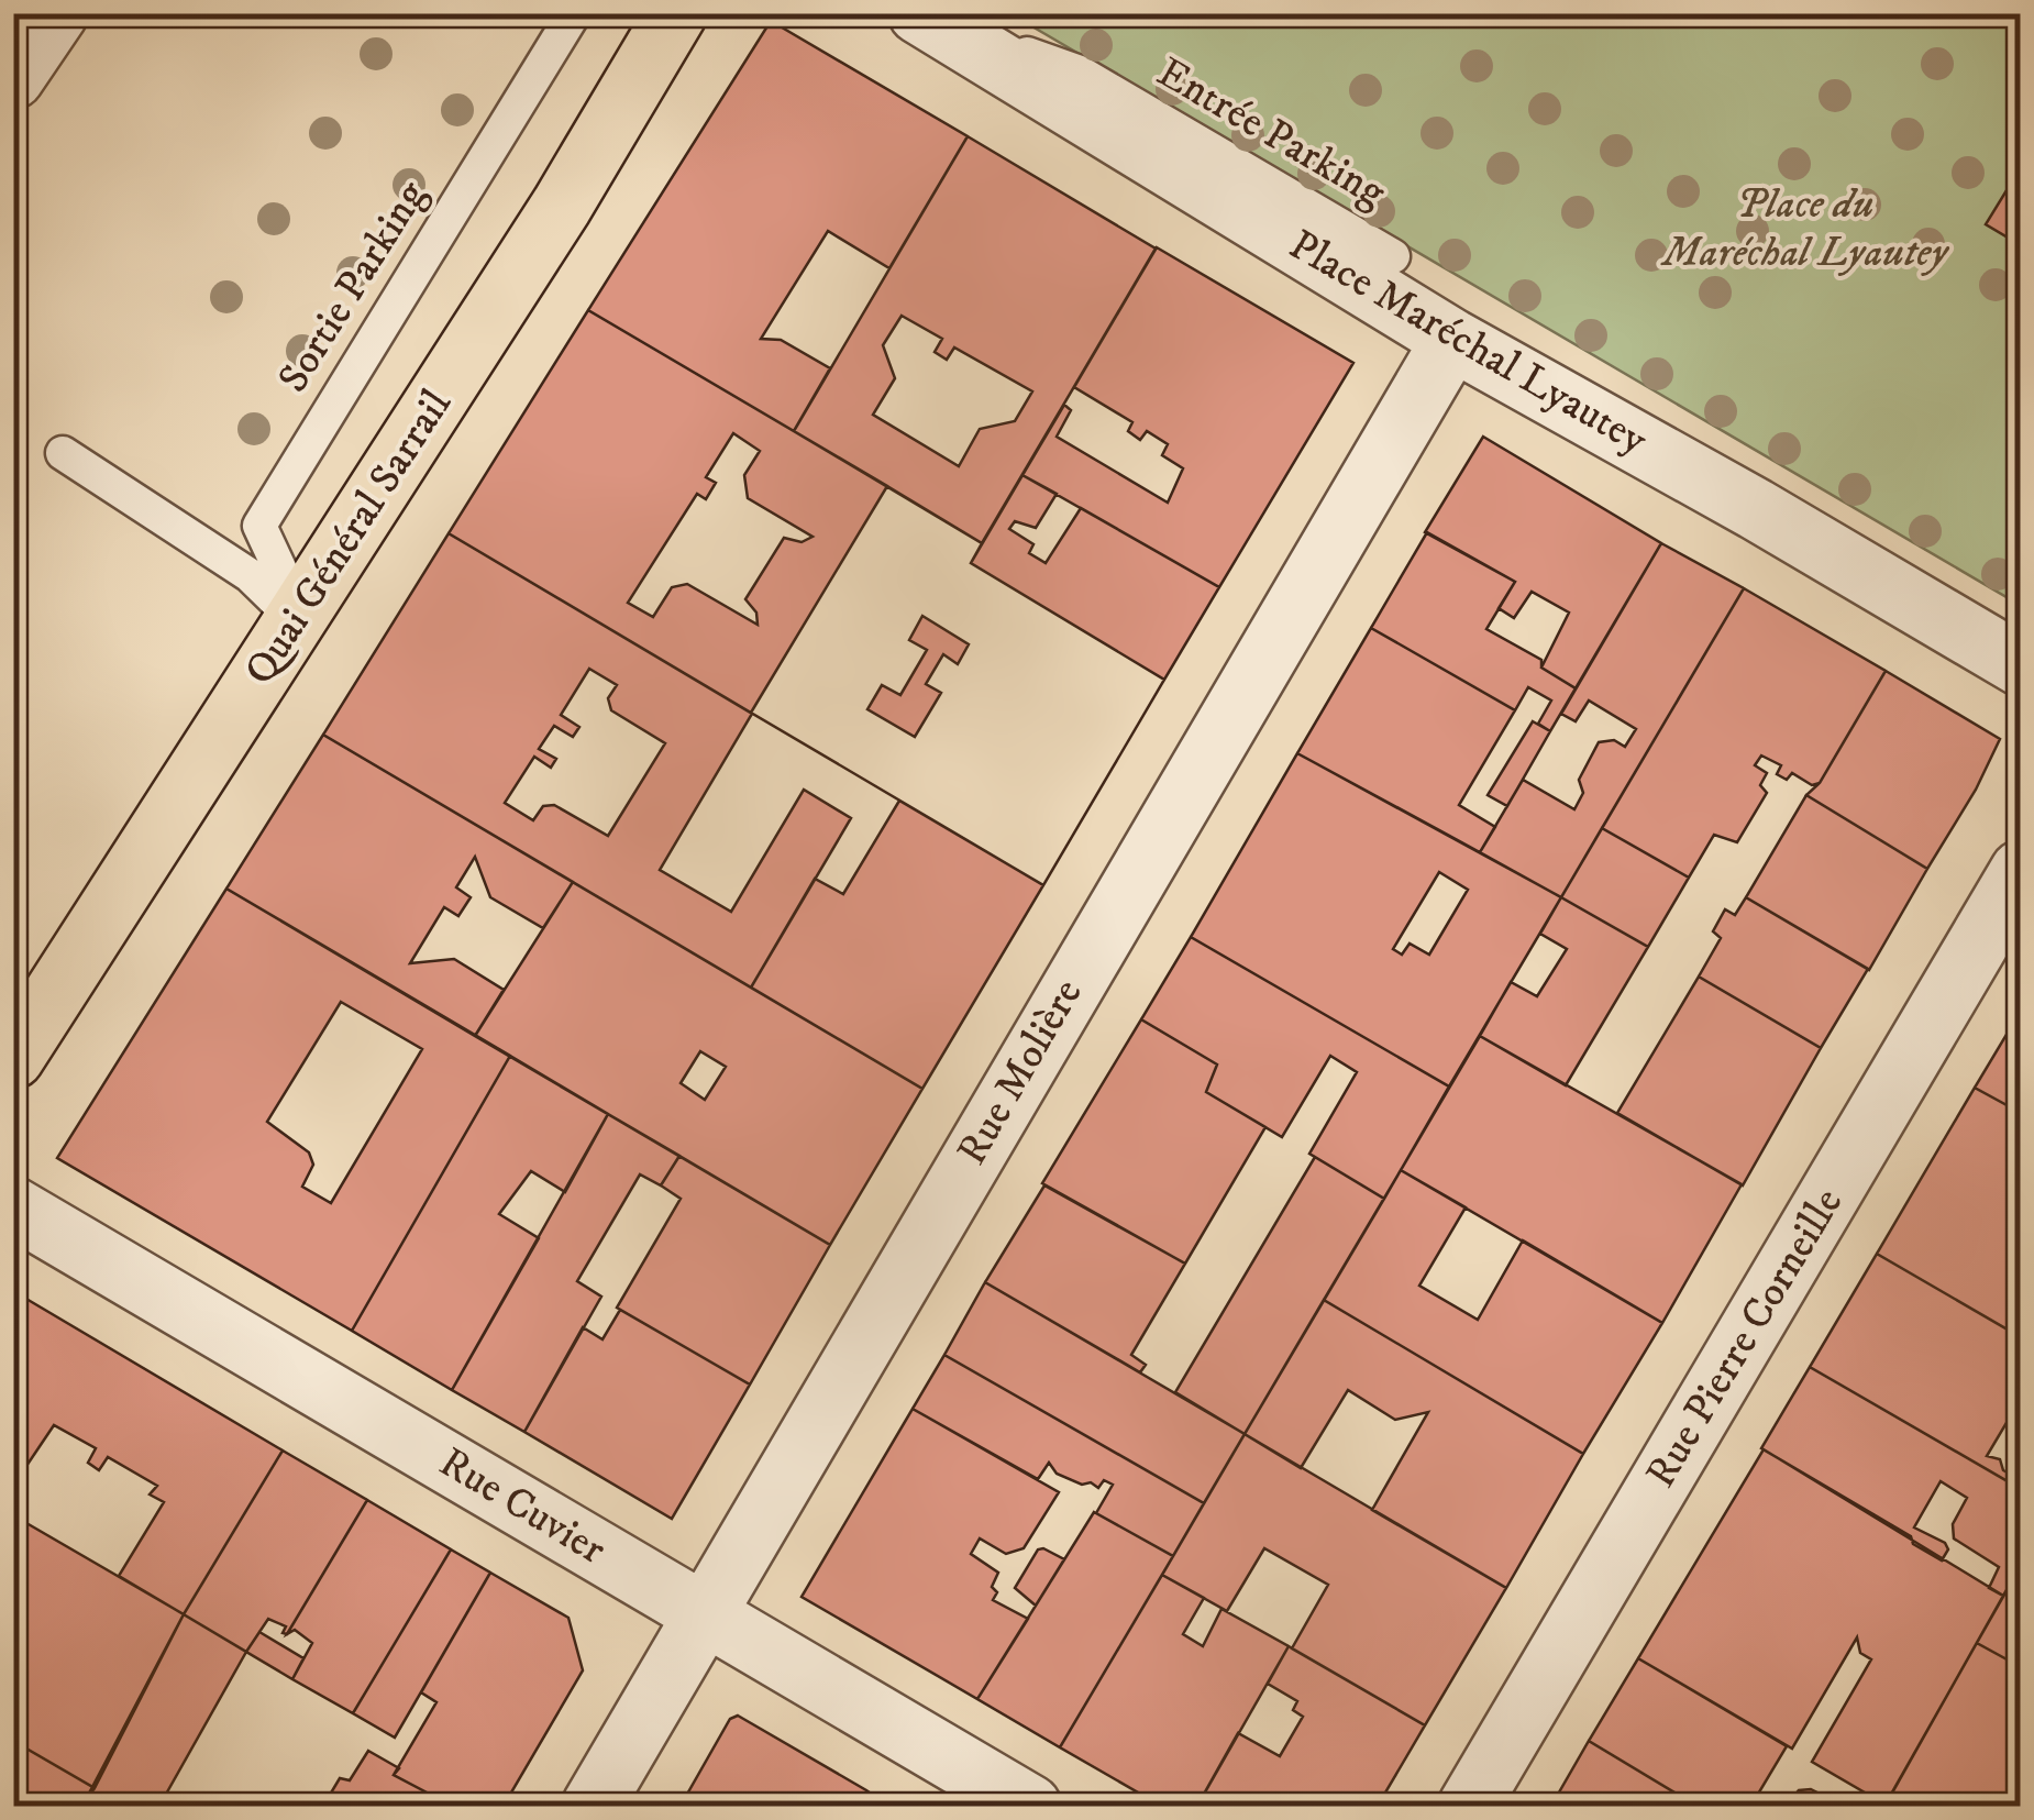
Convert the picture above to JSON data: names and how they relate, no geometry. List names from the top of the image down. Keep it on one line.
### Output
{"streets":{"main road":["Quai Général Sarrail"],"street":["Place Maréchal Lyautey","Rue Molière","Rue Pierre Corneille","Rue Cuvier"],"lane":["Entrée Parking","Sortie Parking"]},"crossings":[["Entrée Parking","Place Maréchal Lyautey"],["Sortie Parking","Quai Général Sarrail"],["Place Maréchal Lyautey","Rue Molière"],["Rue Molière","Rue Cuvier"]],"parks":["Place du Maréchal Lyautey"]}
